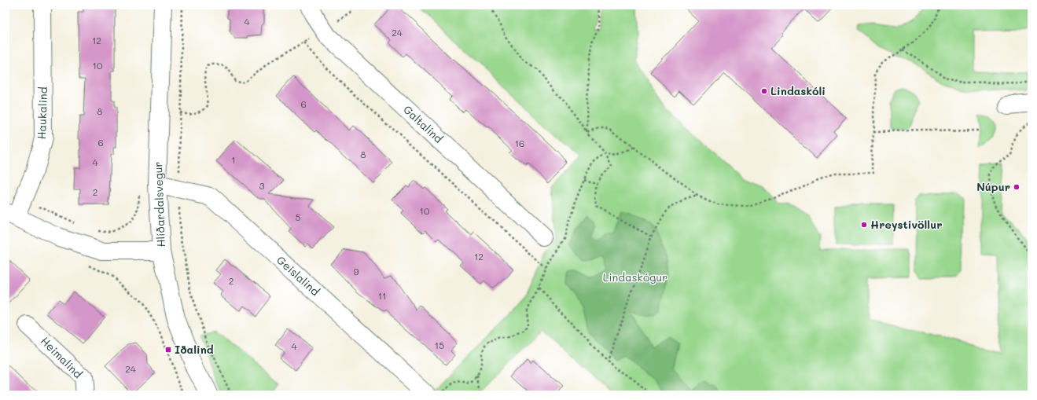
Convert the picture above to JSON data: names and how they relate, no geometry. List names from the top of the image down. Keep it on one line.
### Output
{"streets":{"street":["Haukalind","Galtalind","Hlíðardalsvegur","Geislalind","Heimalind"]},"crossings":[["Hlíðardalsvegur","Geislalind"]],"parks":["Lindaskógur"],"places":{"other":["Lindaskóli","Núpur","Hreystivöllur"],"transit":["Iðalind"]},"house_numbers":["4","24","12","10","6","8","6","16","8","1","4","3","2","10","5","12","9","2","11","15","4","24"]}
